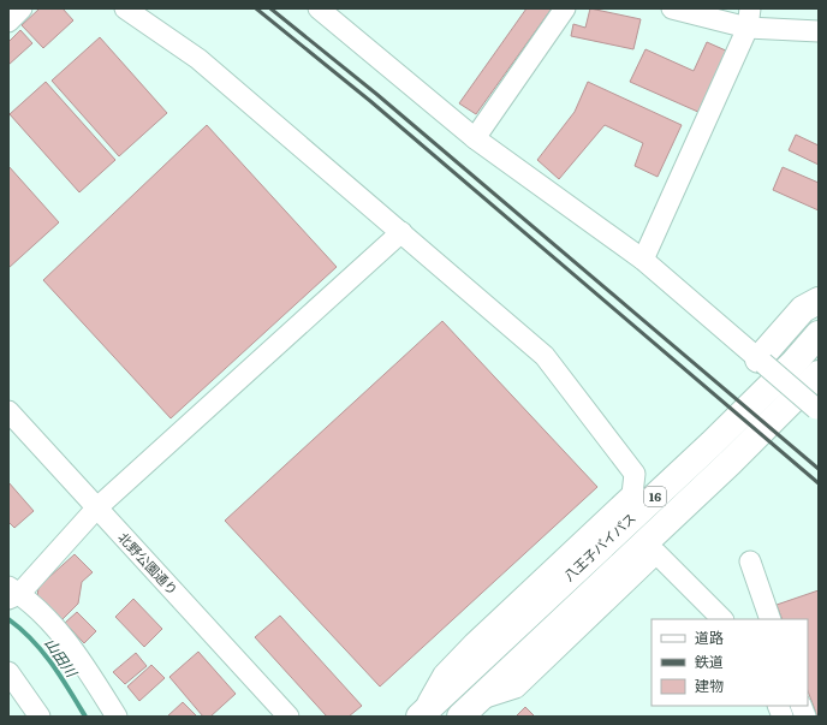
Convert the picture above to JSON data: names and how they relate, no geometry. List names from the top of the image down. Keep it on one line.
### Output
{"streets":{"highway":["16","八王子バイパス"],"street":["北野公園通り"]},"water":["山田川"],"legend":["道路","鉄道","建物"]}
